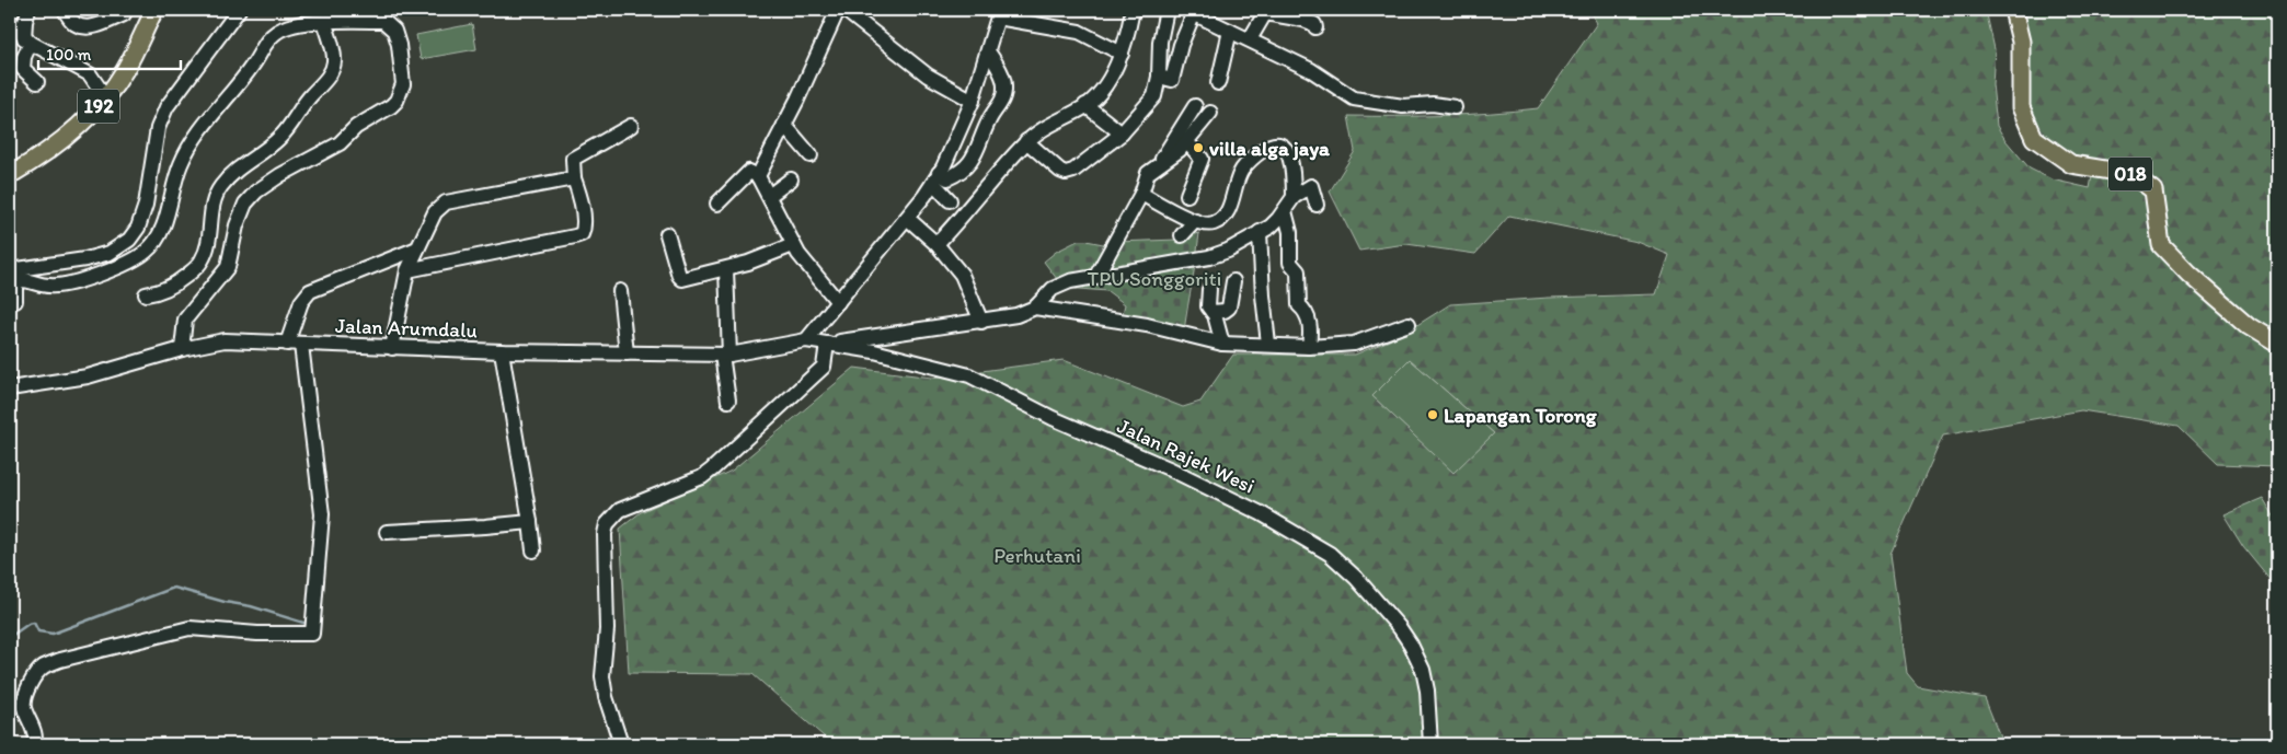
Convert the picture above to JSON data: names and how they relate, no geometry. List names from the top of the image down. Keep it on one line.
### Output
{"streets":{"main road":["192","018"],"street":["Jalan Arumdalu","Jalan Rajek Wesi"]},"crossings":[["Jalan Arumdalu","Jalan Rajek Wesi"]],"parks":["TPU Songgoriti","Perhutani"],"places":["villa alga jaya","Lapangan Torong"],"scale_bar":"100 m"}
